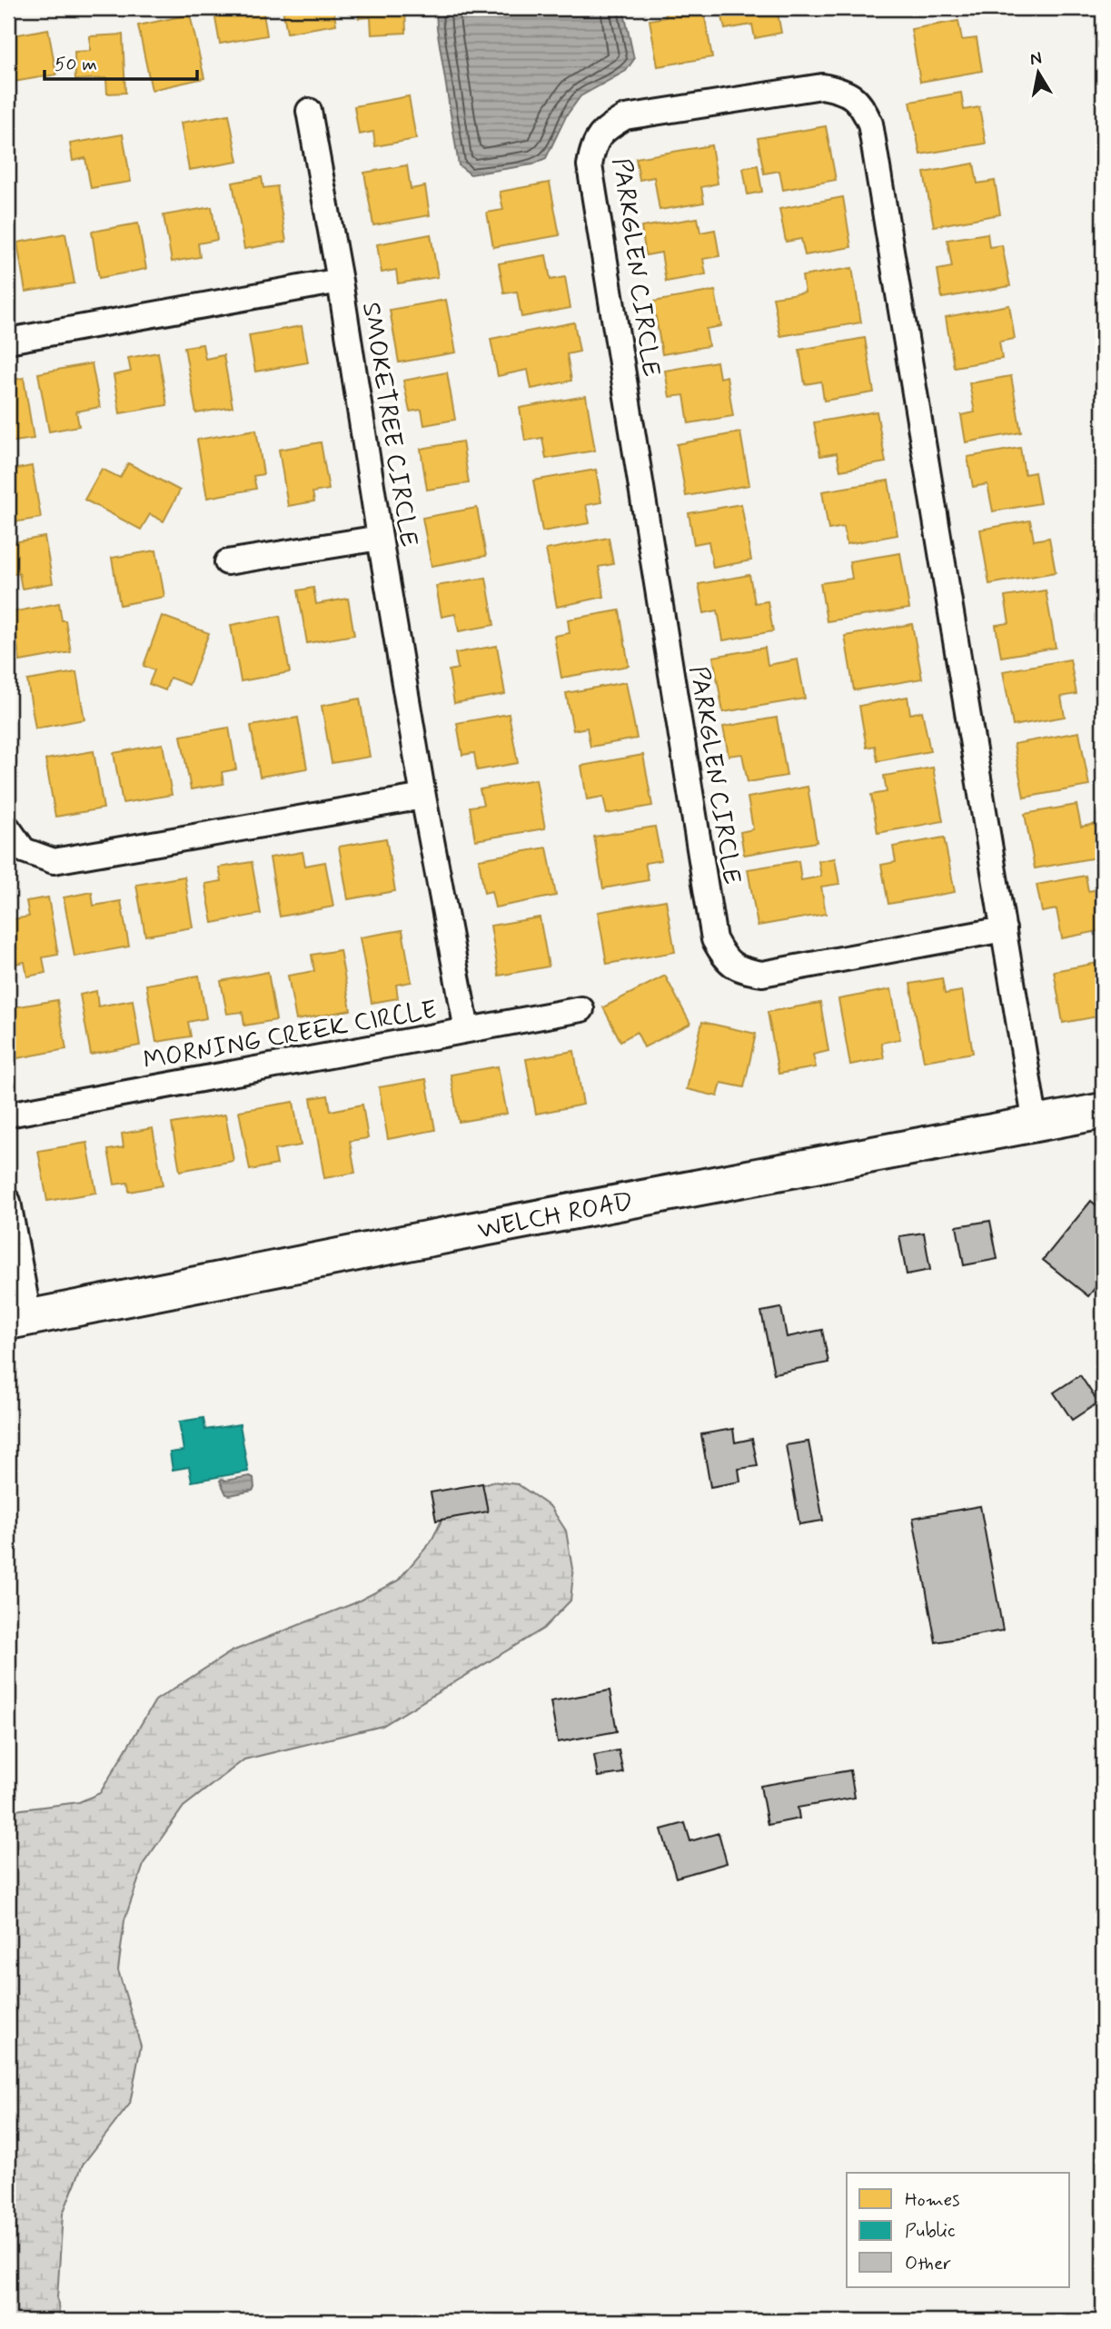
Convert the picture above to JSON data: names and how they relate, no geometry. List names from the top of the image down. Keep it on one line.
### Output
{"streets":{"main road":["WELCH ROAD"],"street":["PARKGLEN CIRCLE","SMOKETREE CIRCLE","MORNING CREEK CIRCLE"]},"crossings":[["PARKGLEN CIRCLE","WELCH ROAD"],["SMOKETREE CIRCLE","MORNING CREEK CIRCLE"]],"legend":["Homes","Public","Other"],"scale_bar":"50 m","north":"top"}
